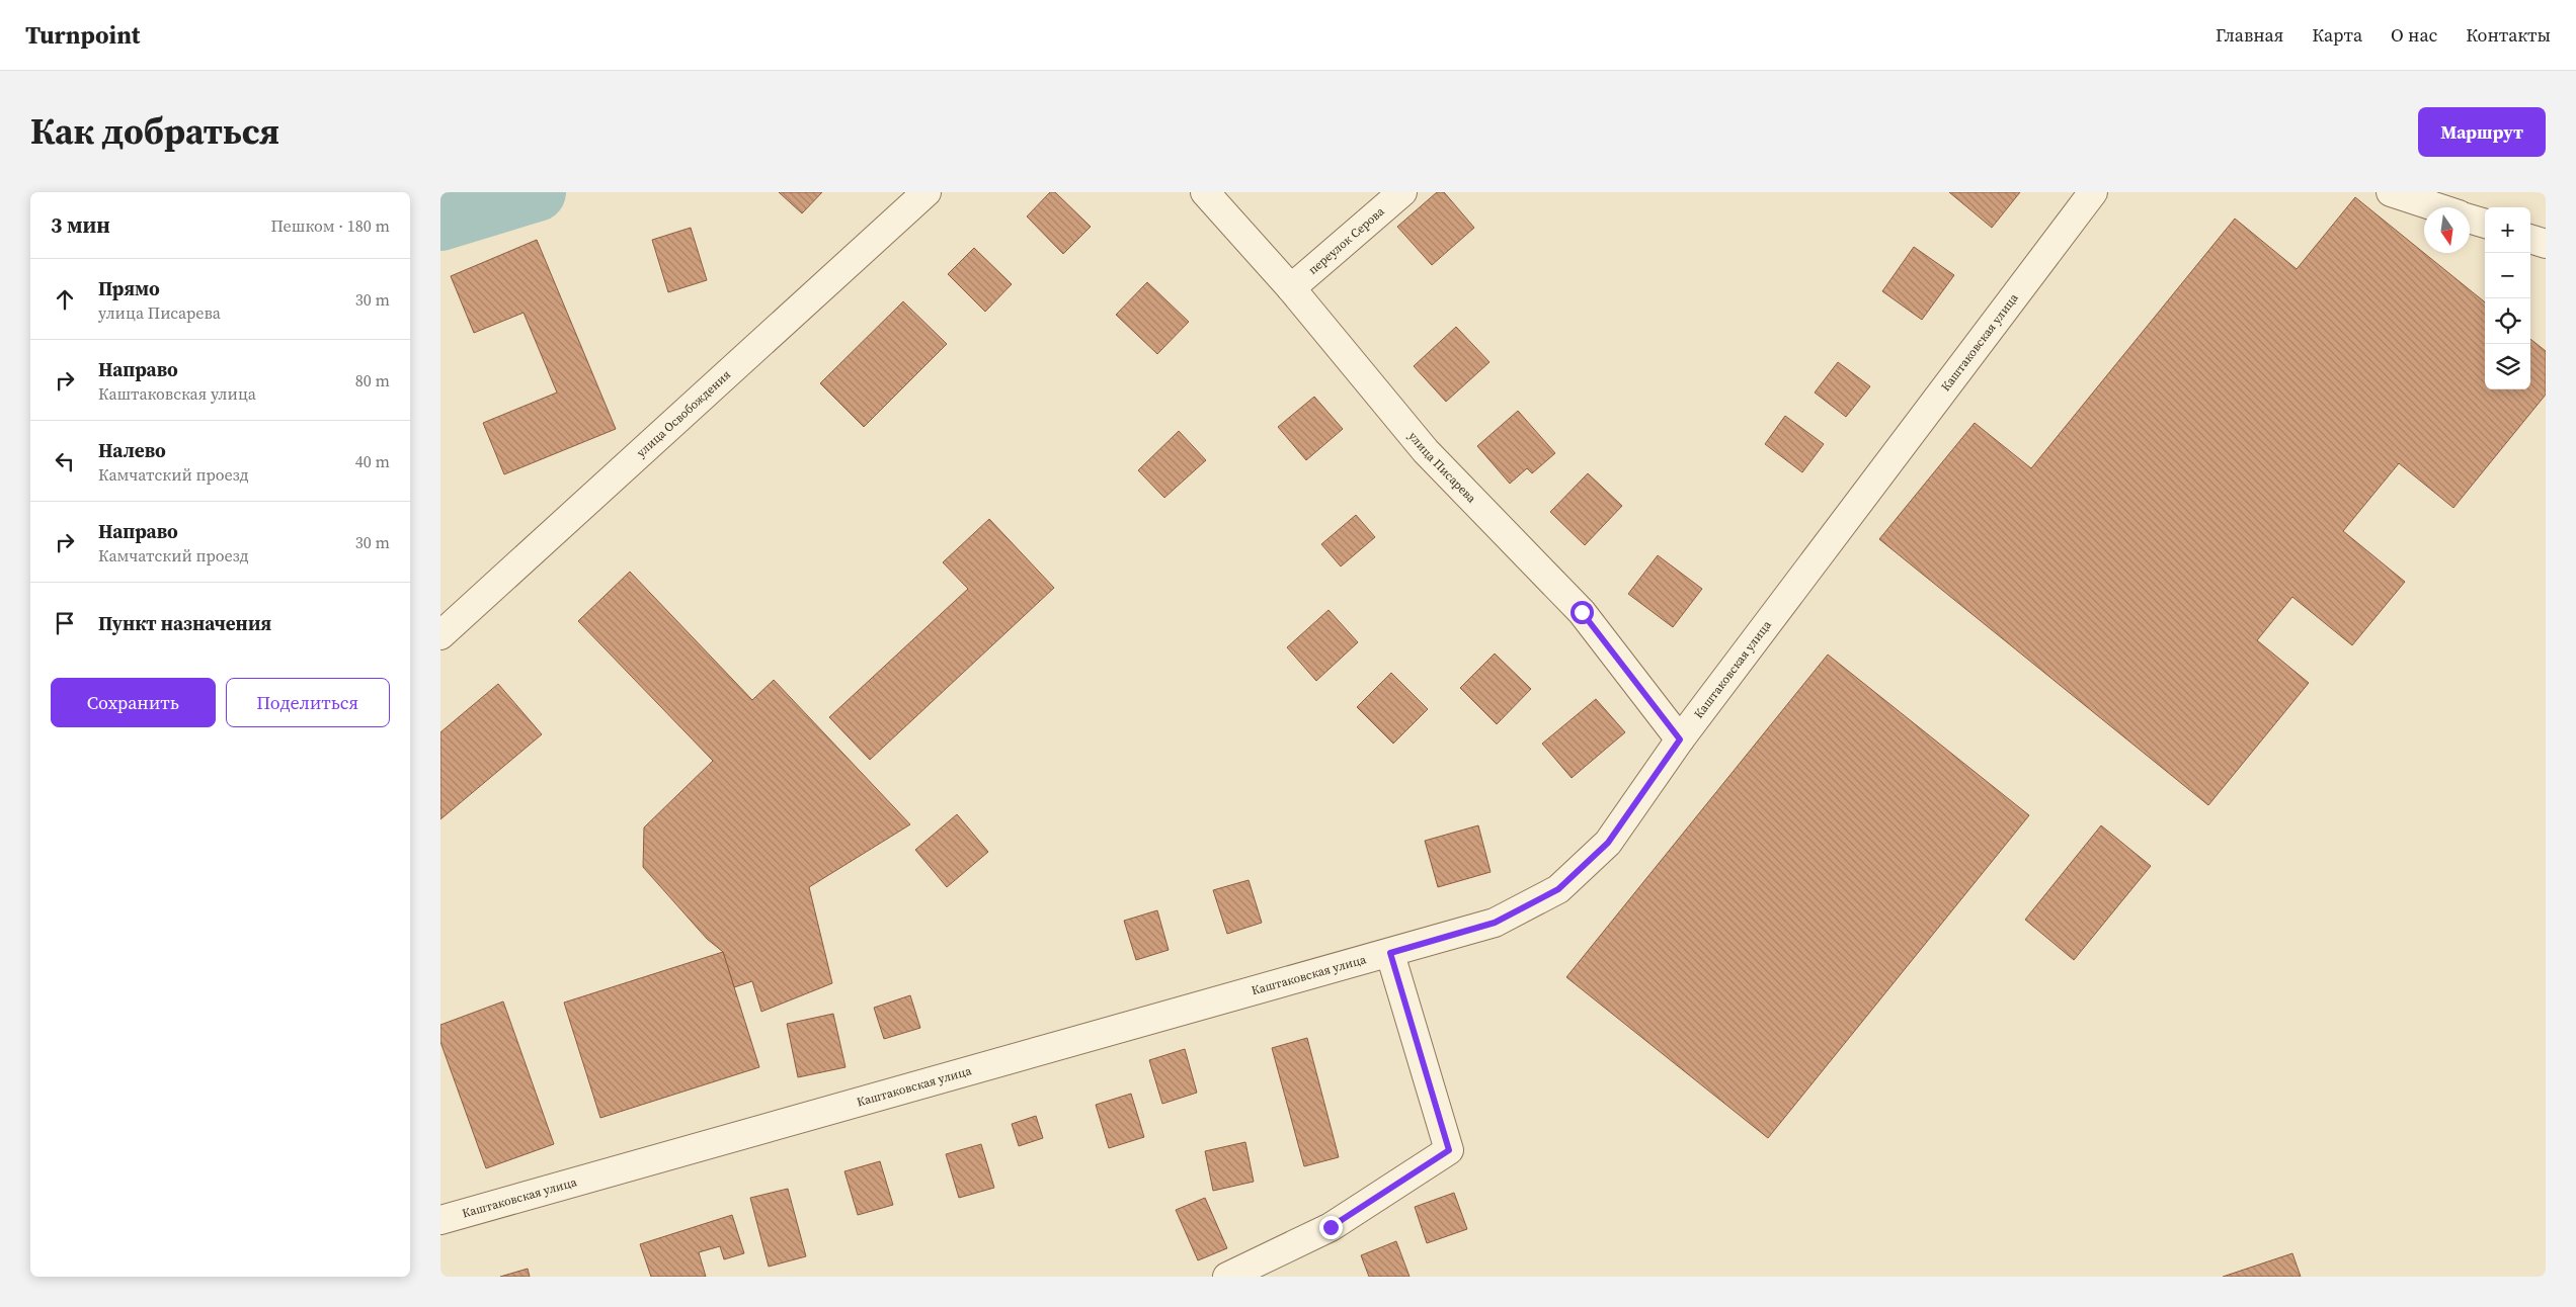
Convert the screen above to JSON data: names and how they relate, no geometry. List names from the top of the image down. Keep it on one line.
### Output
{"streets":{"street":["переулок Серова","Каштаковская улица","улица Освобождения","улица Писарева"]},"crossings":[["переулок Серова","улица Писарева"],["Каштаковская улица","улица Писарева"]],"north":"bottom","page":{"header":"Turnpoint","nav":["Главная","Карта","О нас","Контакты"],"title":"Как добраться","buttons":["Маршрут",["Сохранить","Поделиться"]],"heading":["3 мин","Пешком · 180 m"],"map_buttons":["+","−"],"list":[["Прямо","улица Писарева","30 m"],["Направо","Каштаковская улица","80 m"],["Налево","Камчатский проезд","40 m"],["Направо","Камчатский проезд","30 m"],"Пункт назначения"]}}
